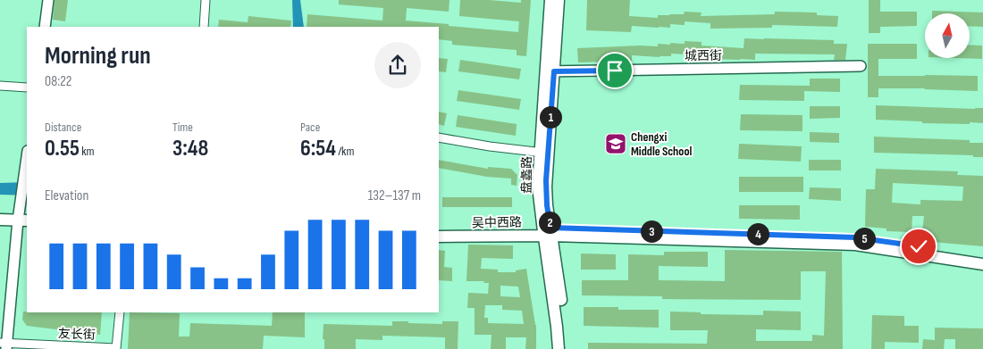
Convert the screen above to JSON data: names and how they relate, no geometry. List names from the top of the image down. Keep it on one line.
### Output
{"streets":{"main road":["盘蠡路","吴中西路"],"street":["城西街","友长街"]},"crossings":[["城西街","盘蠡路"],["盘蠡路","吴中西路"]],"places":{"school or university":["Chengxi Middle School"]},"north":"top","page":{"heading":["Morning run","08:22"],"stats":[["Distance","0.55 km"],["Time","3:48"],["Pace","6:54 /km"]],"pins":["1","2","3","4","5"],"chart":["Elevation","132–137 m"]}}
